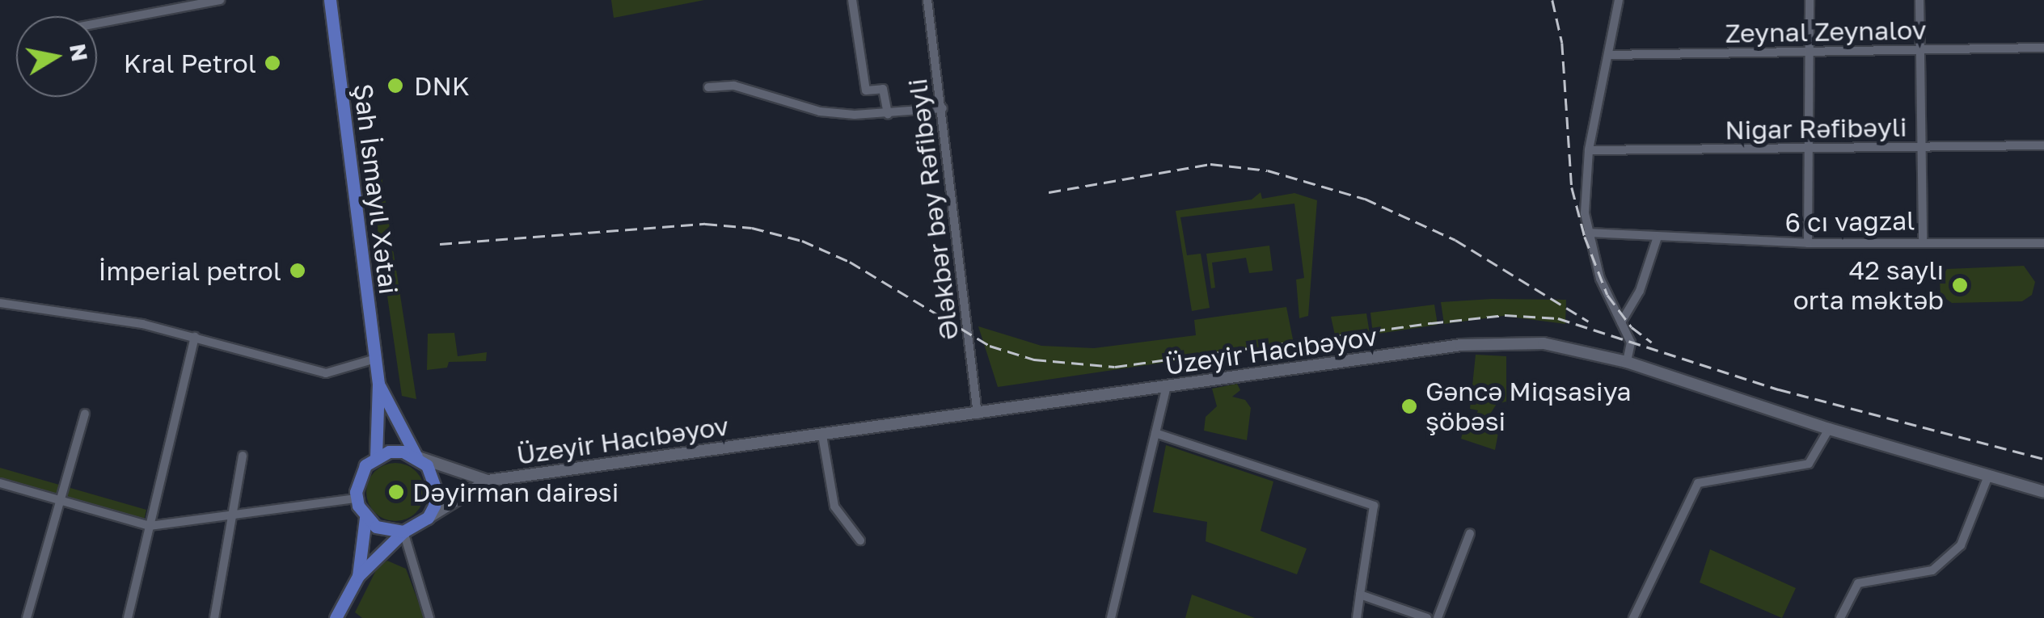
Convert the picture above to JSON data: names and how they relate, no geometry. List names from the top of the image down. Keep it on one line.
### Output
{"streets":{"main road":["Şah İsmayıl Xətai","Üzeyir Hacıbəyov"],"street":["Zeynal Zeynalov","Nigar Rəfibəyli","Ələkbər bəy Rəfibəyli","6 cı vağzal"]},"crossings":[["Ələkbər bəy Rəfibəyli","Üzeyir Hacıbəyov"]],"places":["Kral Petrol","DNK","İmperial petrol","42 saylı orta məktəb","Gəncə Miqsasiya şöbəsi","Dəyirman dairəsi"],"north":"right"}
